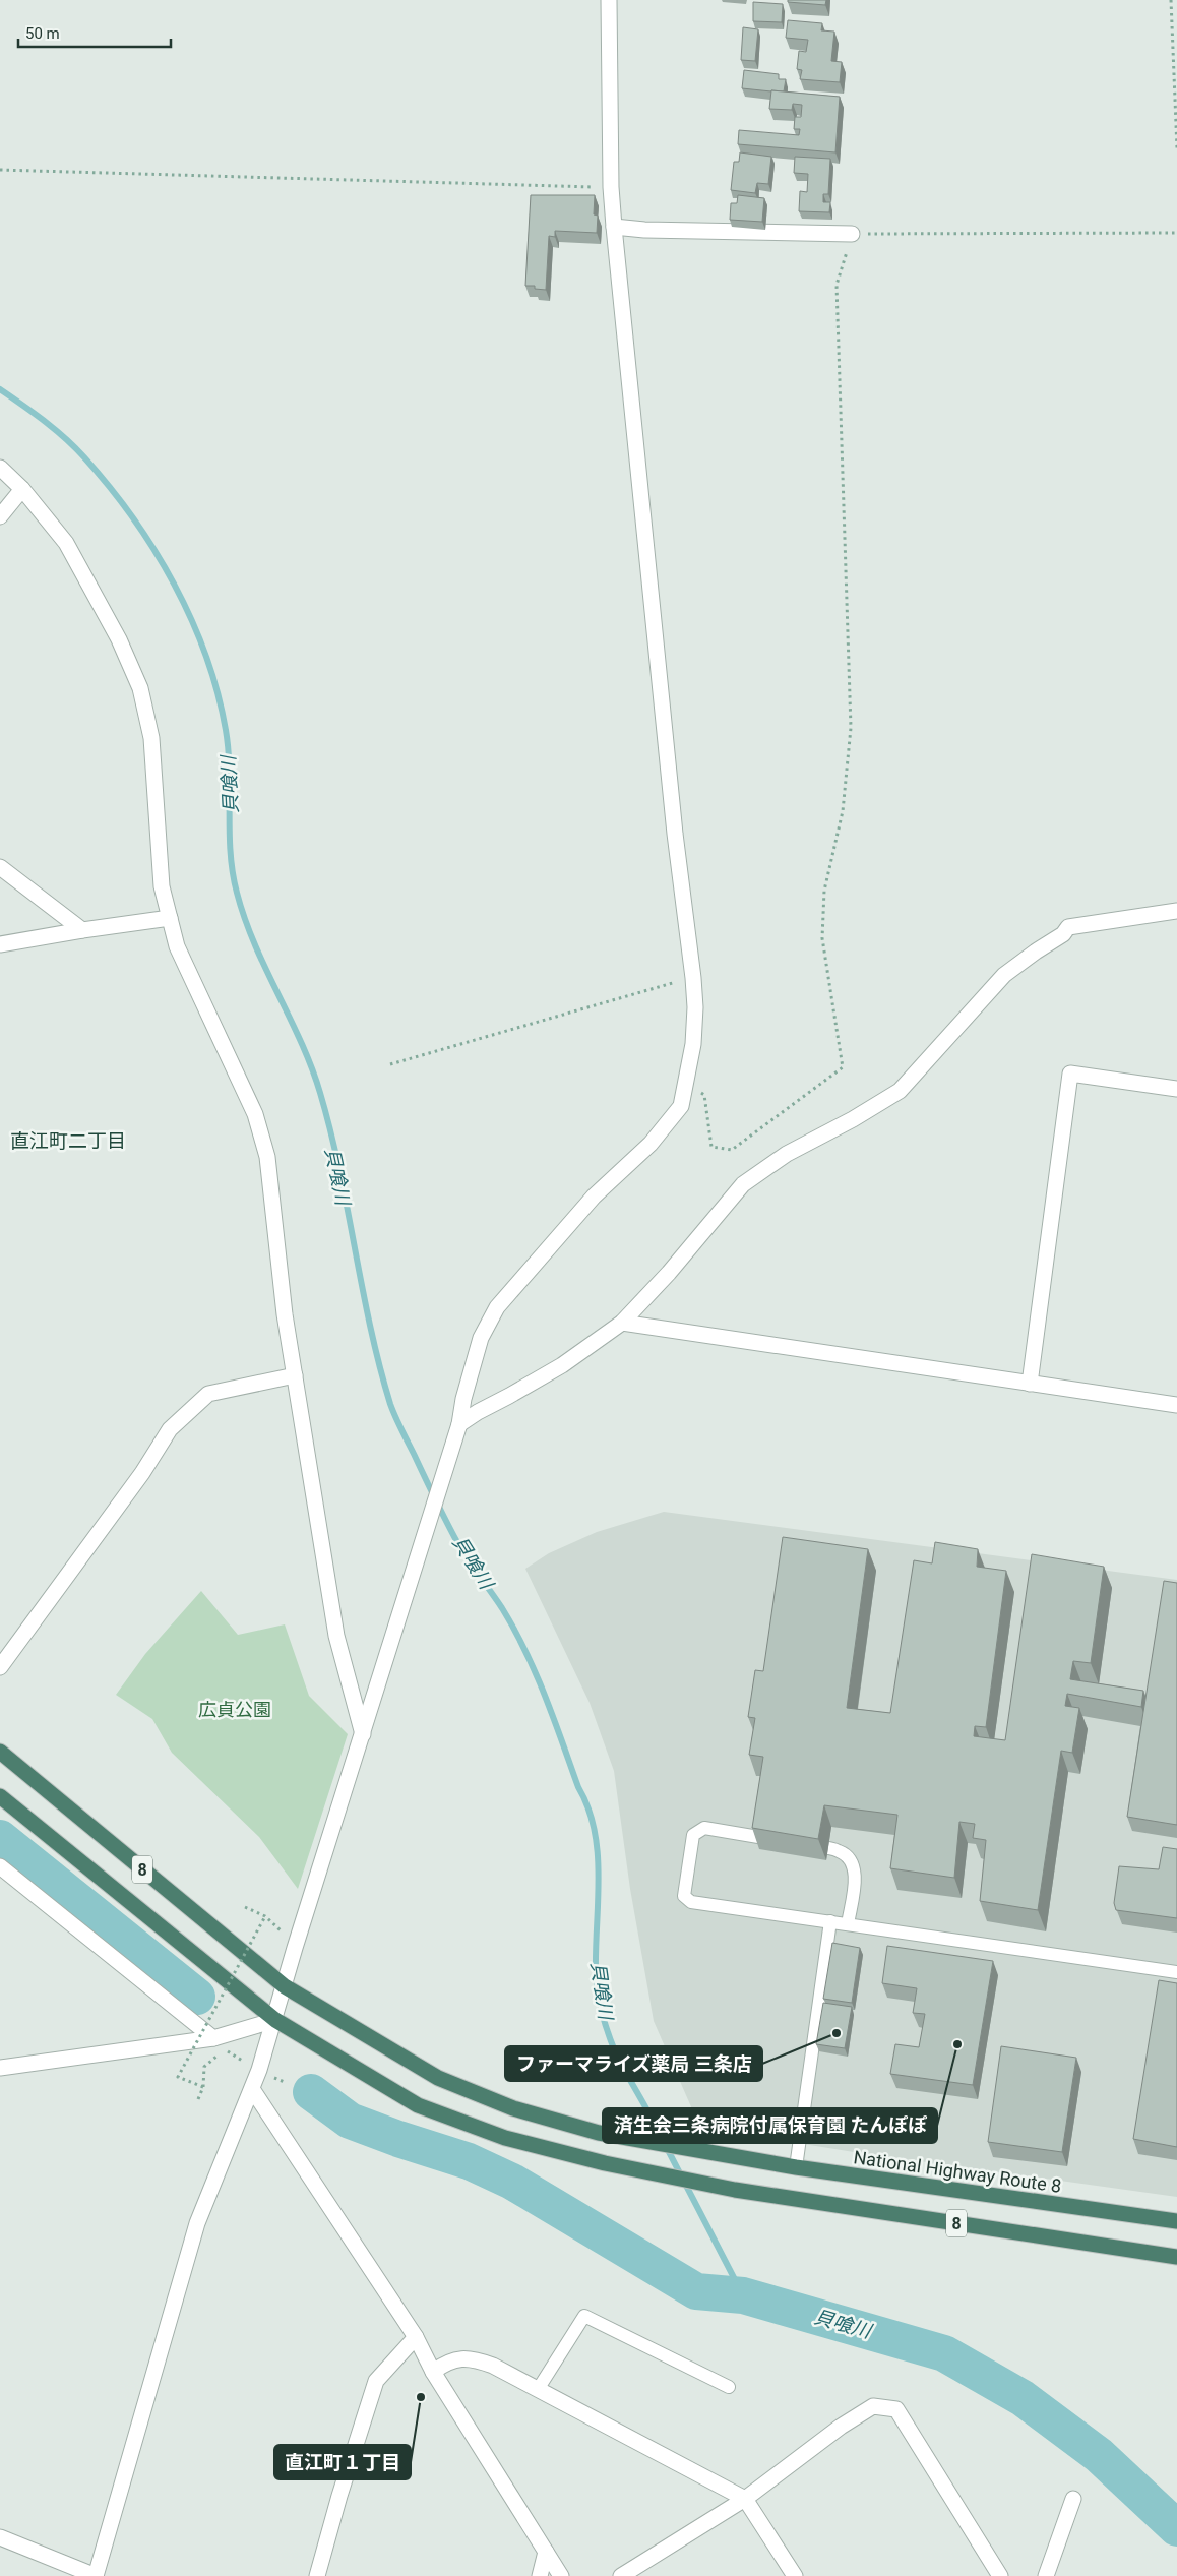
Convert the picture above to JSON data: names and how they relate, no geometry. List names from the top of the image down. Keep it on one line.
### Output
{"streets":{"highway":["8","National Highway Route 8"]},"districts":["直江町二丁目"],"water":["貝喰川"],"parks":["広貞公園"],"places":["ファーマライズ薬局 三条店","済生会三条病院付属保育園 たんぽぽ","直江町１丁目"],"scale_bar":"50 m"}
